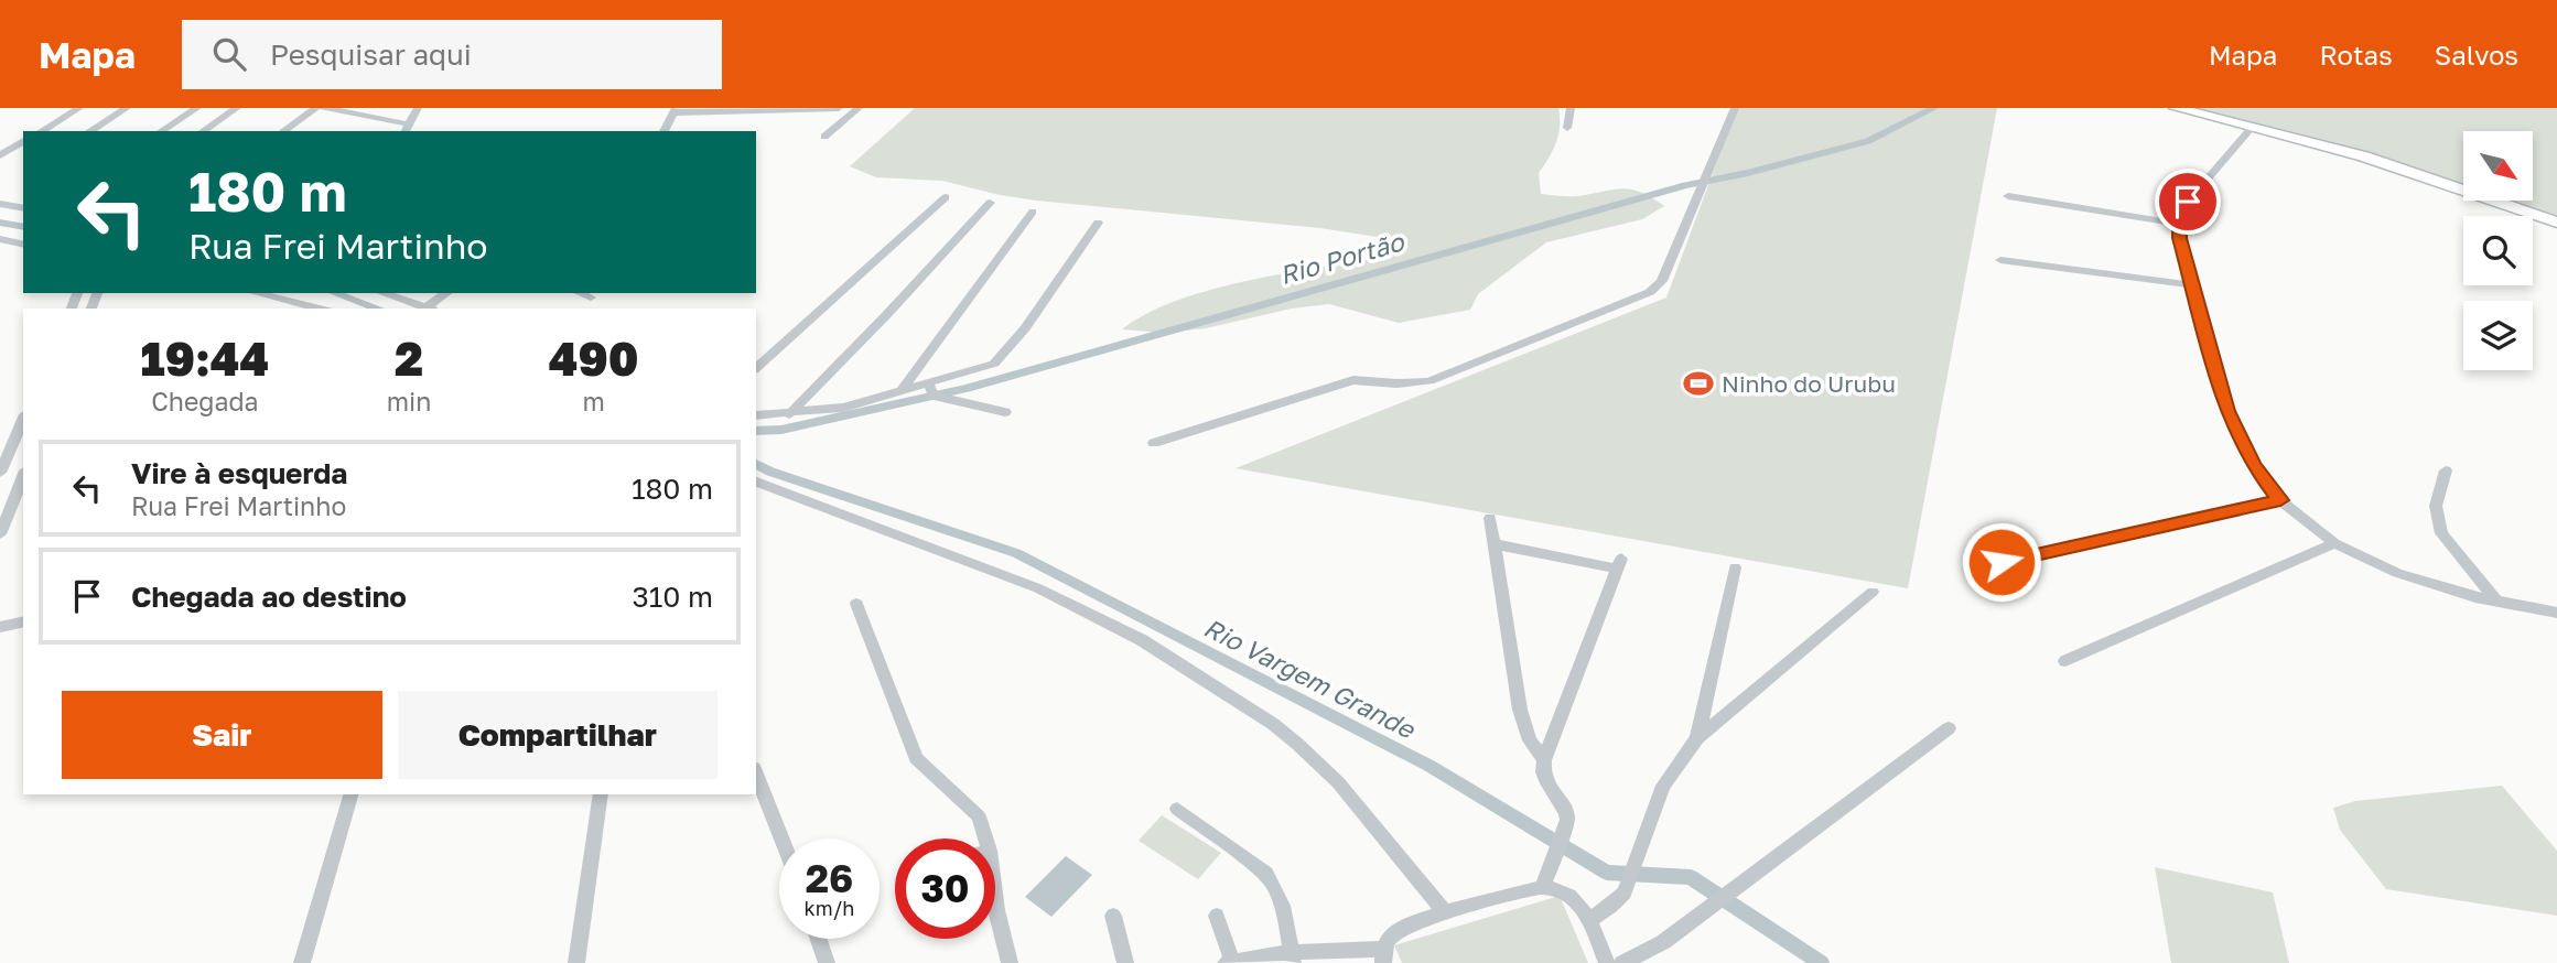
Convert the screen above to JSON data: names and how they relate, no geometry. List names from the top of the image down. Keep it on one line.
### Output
{"water":["Rio Portão","Rio Vargem Grande"],"places":{"sports":["Ninho do Urubu"]},"north":"bottom right","page":{"header":"Mapa","search":"Pesquisar aqui","nav":["Mapa","Rotas","Salvos"],"turn":["180 m","Rua Frei Martinho"],"eta":["19:44","Chegada","2","min","490","m"],"list":[{"name":"Vire à esquerda","note":"Rua Frei Martinho","value":"180 m"},{"name":"Chegada ao destino","value":"310 m"}],"buttons":["Sair","Compartilhar"],"speed":"26 km/h","limit":"30"}}
